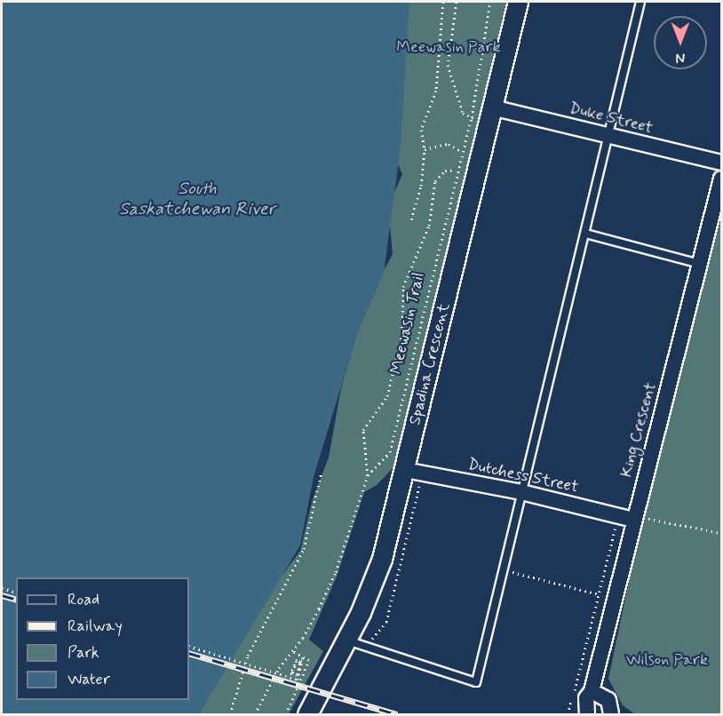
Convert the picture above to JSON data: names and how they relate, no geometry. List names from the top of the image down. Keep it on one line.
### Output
{"streets":{"street":["Duke Street","Spadina Crescent","King Crescent","Dutchess Street"],"path":["Meewasin Trail"]},"crossings":[["Duke Street","Spadina Crescent"],["Spadina Crescent","Dutchess Street"],["King Crescent","Dutchess Street"]],"water":["South Saskatchewan River"],"parks":["Meewasin Park","Wilson Park"],"legend":["Road","Railway","Park","Water"],"north":"bottom"}
